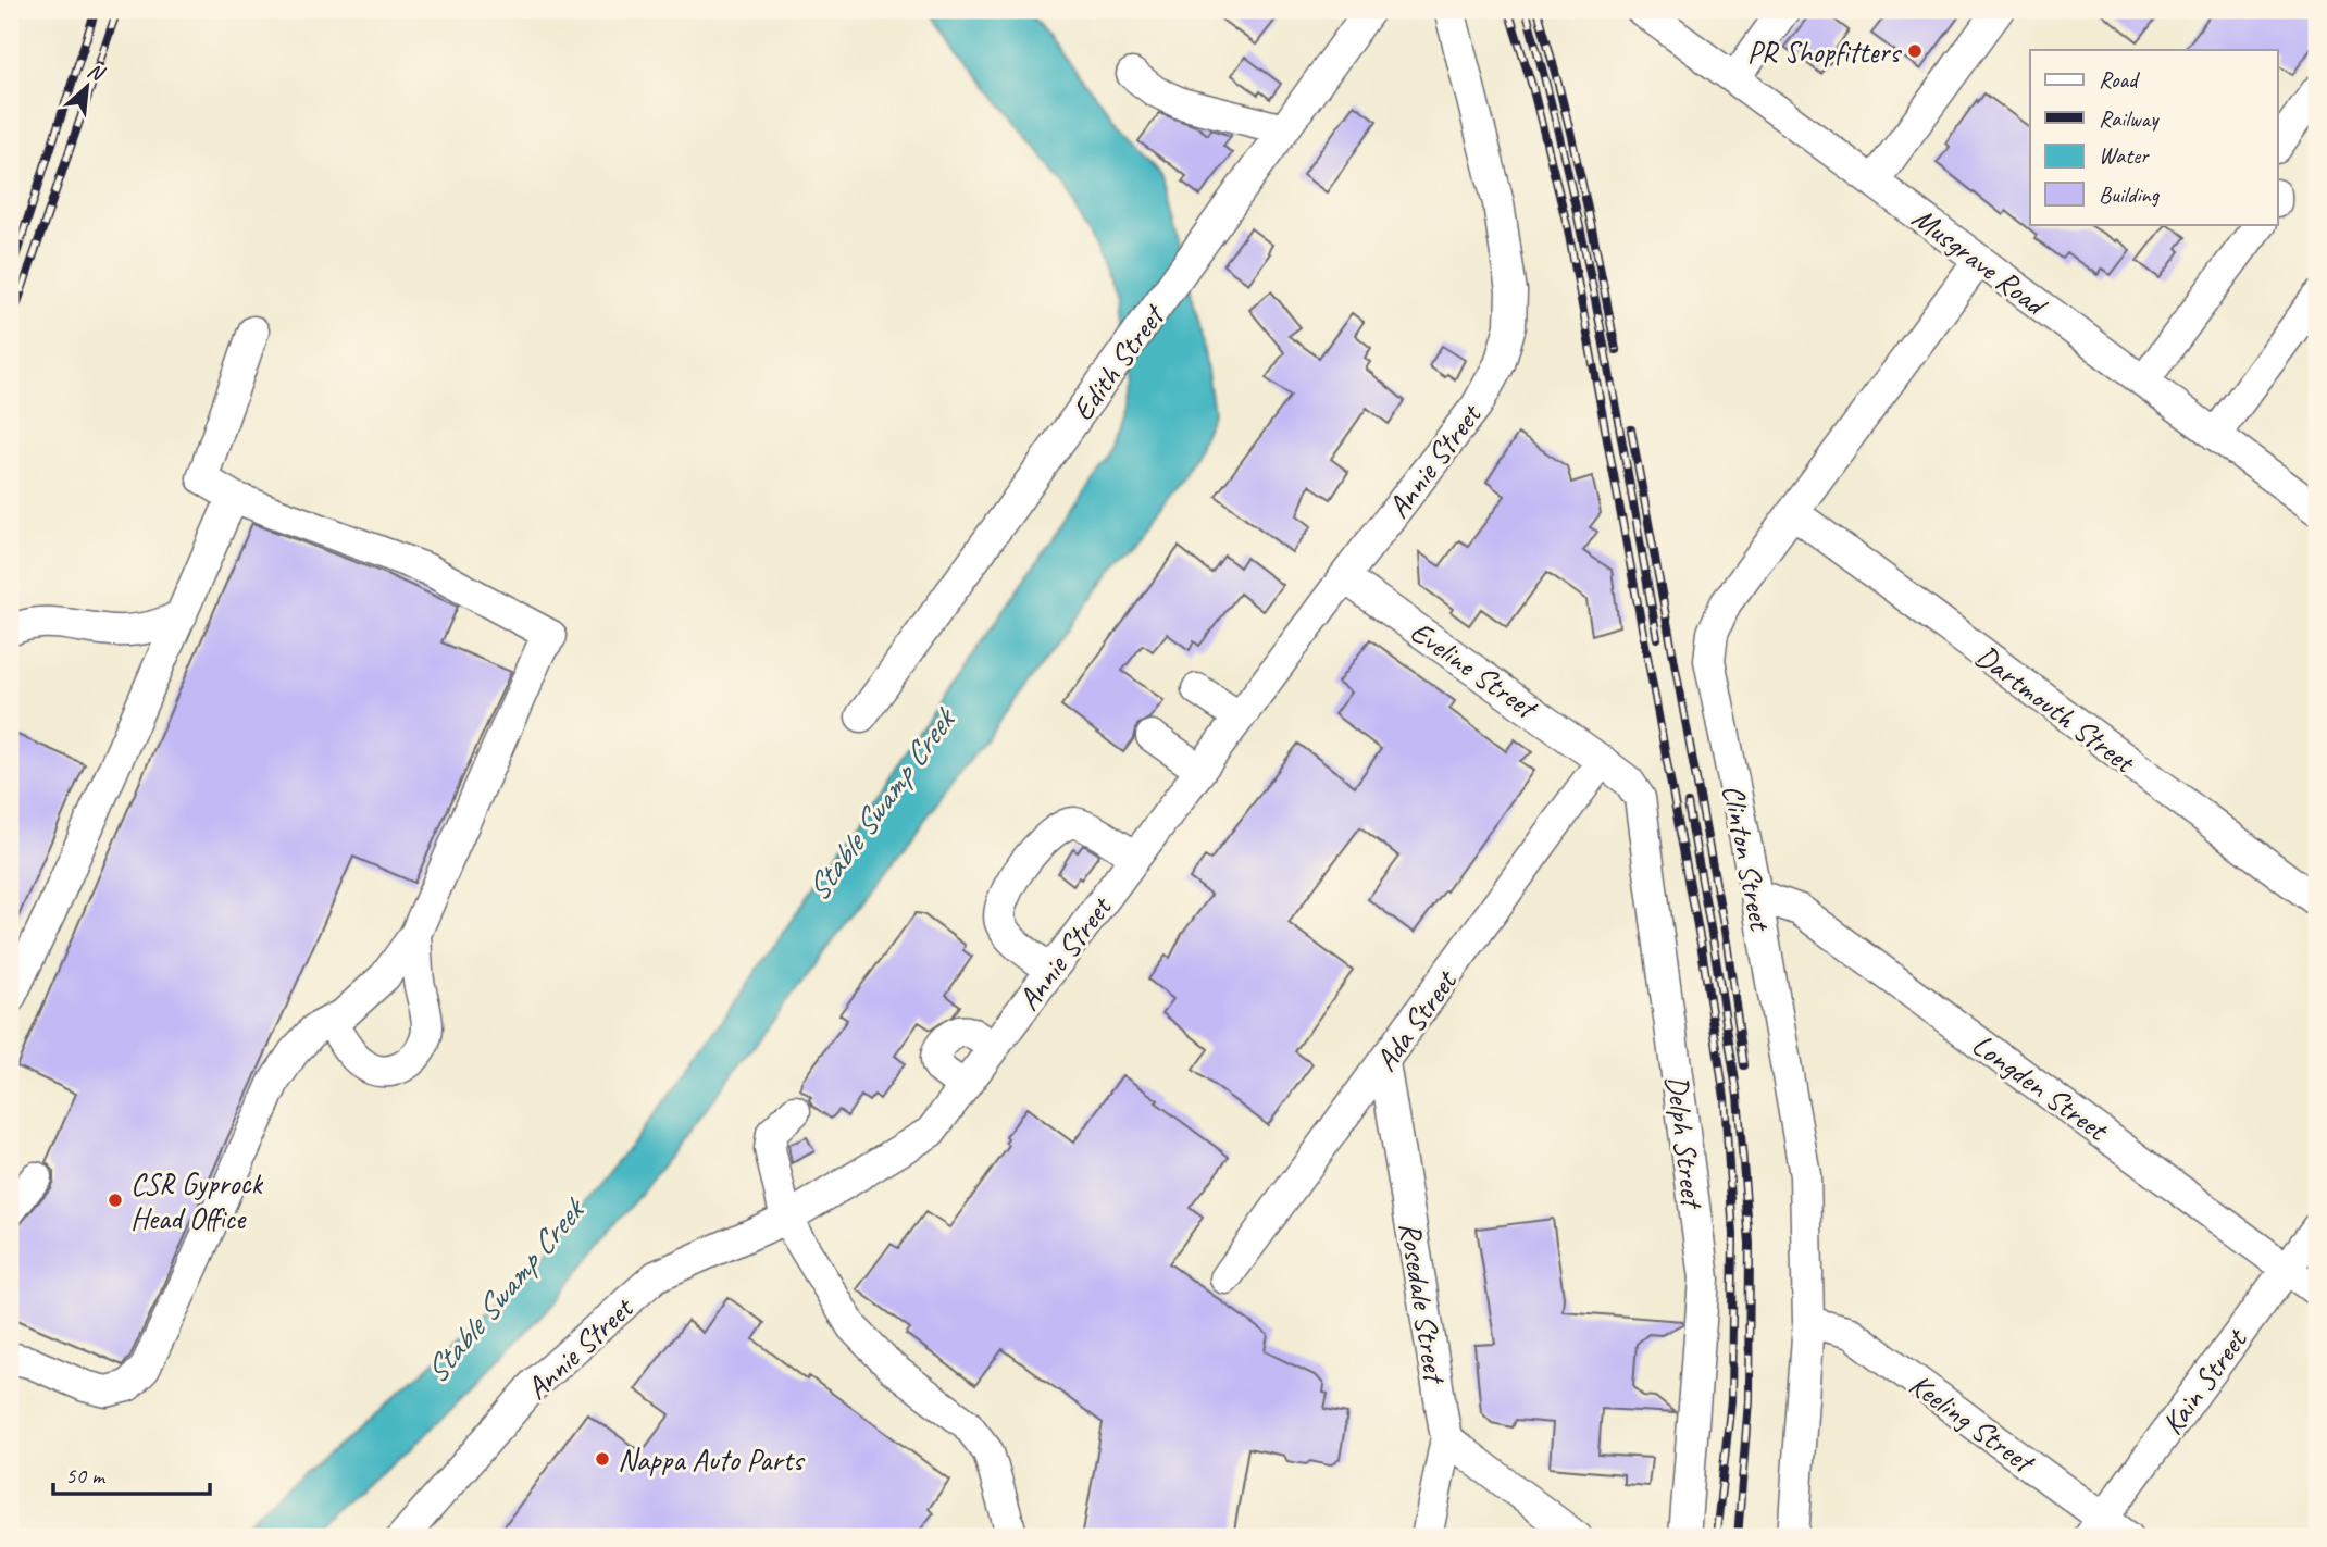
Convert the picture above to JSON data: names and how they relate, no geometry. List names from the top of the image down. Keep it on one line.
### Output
{"streets":{"street":["Musgrave Road","Edith Street","Annie Street","Eveline Street","Dartmouth Street","Clinton Street","Ada Street","Longden Street","Delph Street","Rosedale Street","Kain Street","Keeling Street"]},"crossings":[["Musgrave Road","Clinton Street"],["Annie Street","Eveline Street"],["Eveline Street","Ada Street"],["Eveline Street","Delph Street"],["Dartmouth Street","Clinton Street"],["Clinton Street","Longden Street"],["Clinton Street","Keeling Street"],["Ada Street","Delph Street"],["Ada Street","Rosedale Street"],["Longden Street","Kain Street"],["Kain Street","Keeling Street"]],"water":["Stable Swamp Creek"],"places":["PR Shopfitters","CSR Gyprock Head Office","Nappa Auto Parts"],"legend":["Road","Railway","Water","Building"],"scale_bar":"50 m","north":"top right"}
